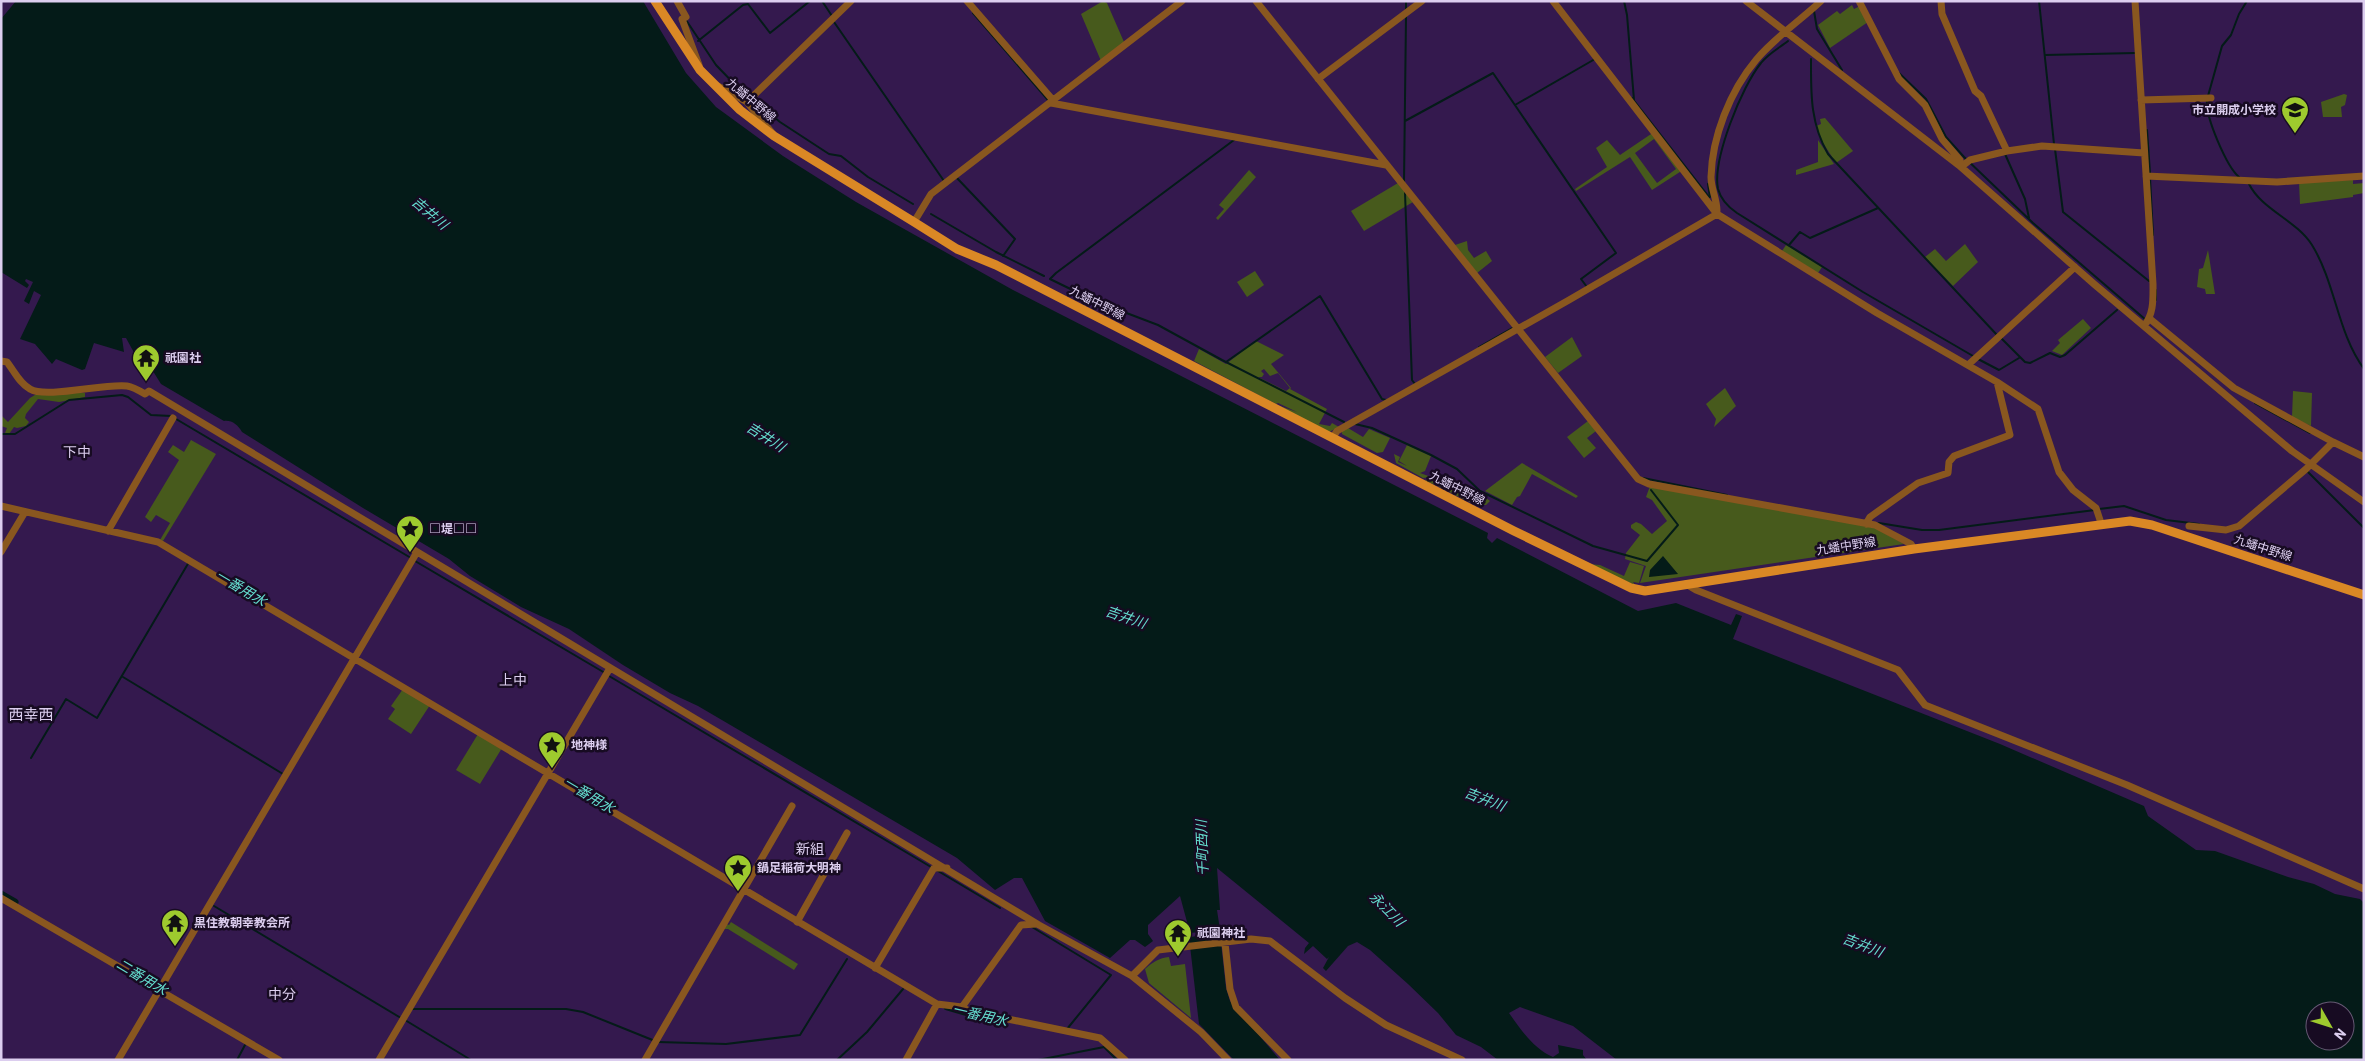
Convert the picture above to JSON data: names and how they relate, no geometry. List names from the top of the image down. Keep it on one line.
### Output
{"streets":{"main road":["九蟠中野線"]},"districts":["下中","上中","西幸西","新組","中分"],"water":["吉井川","一番用水","千町西川","永江川","二番用水"],"places":{"school or university":["市立開成小学校"],"temple":["祇園社","黒住教朝幸教会所","祇園神社"],"place":["□堤□□","地神様","鍋足稲荷大明神"]},"north":"bottom right"}
